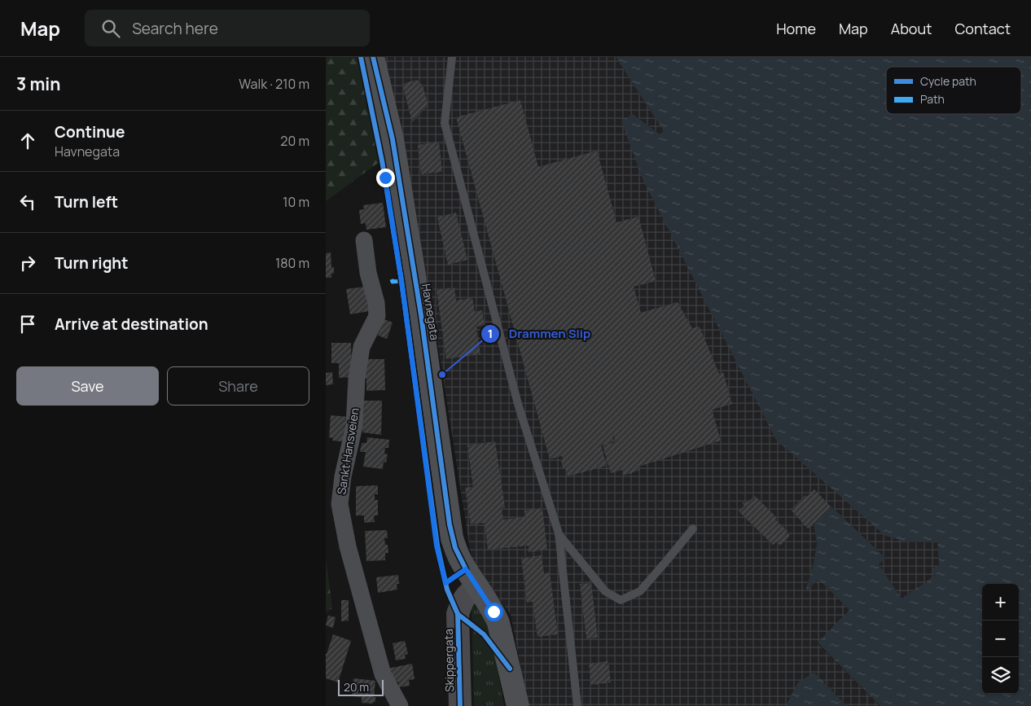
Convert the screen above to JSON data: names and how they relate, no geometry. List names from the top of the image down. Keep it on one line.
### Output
{"streets":{"main road":["Havnegata","Skippergata"],"street":["Sankt Hansveien"]},"crossings":[["Havnegata","Skippergata"]],"places":["Drammen Slip"],"legend":["Cycle path","Path"],"scale_bar":"20 m","page":{"header":"Map","search":"Search here","nav":["Home","Map","About","Contact"],"heading":["3 min","Walk · 210 m"],"list":[["Continue","Havnegata","20 m"],["Turn left","10 m"],["Turn right","180 m"],"Arrive at destination"],"buttons":["Save","Share"],"map_buttons":["+","−"],"scale":"20 m"}}
